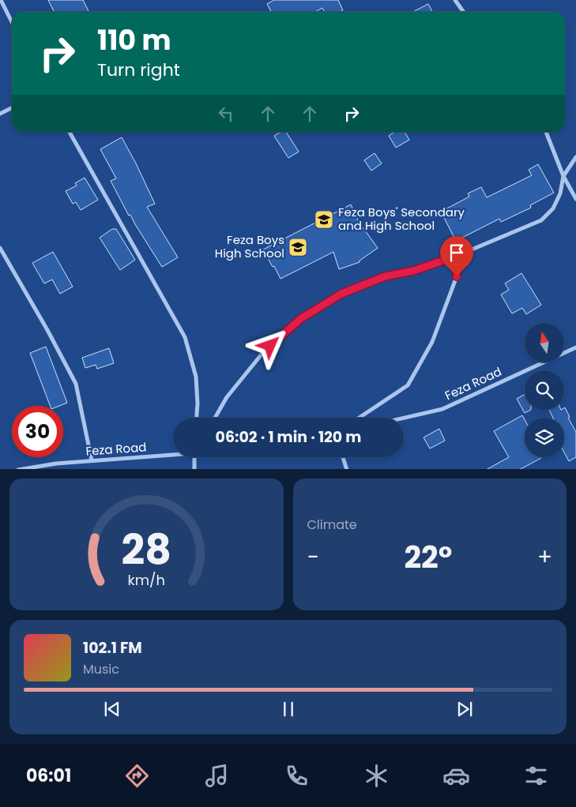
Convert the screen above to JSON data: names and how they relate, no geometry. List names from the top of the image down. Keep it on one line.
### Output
{"streets":{"street":["Feza Road"]},"places":{"school or university":["Feza Boys' Secondary and High School","Feza Boys High School"]},"north":"top","page":{"turn":["110 m","Turn right"],"limit":"30","trip":"06:02 · 1 min · 120 m","tile":"Climate","heat":["−","22°","+"],"song":["102.1 FM","Music"],"tabs":"06:01","gauge":["28","km/h"]}}
